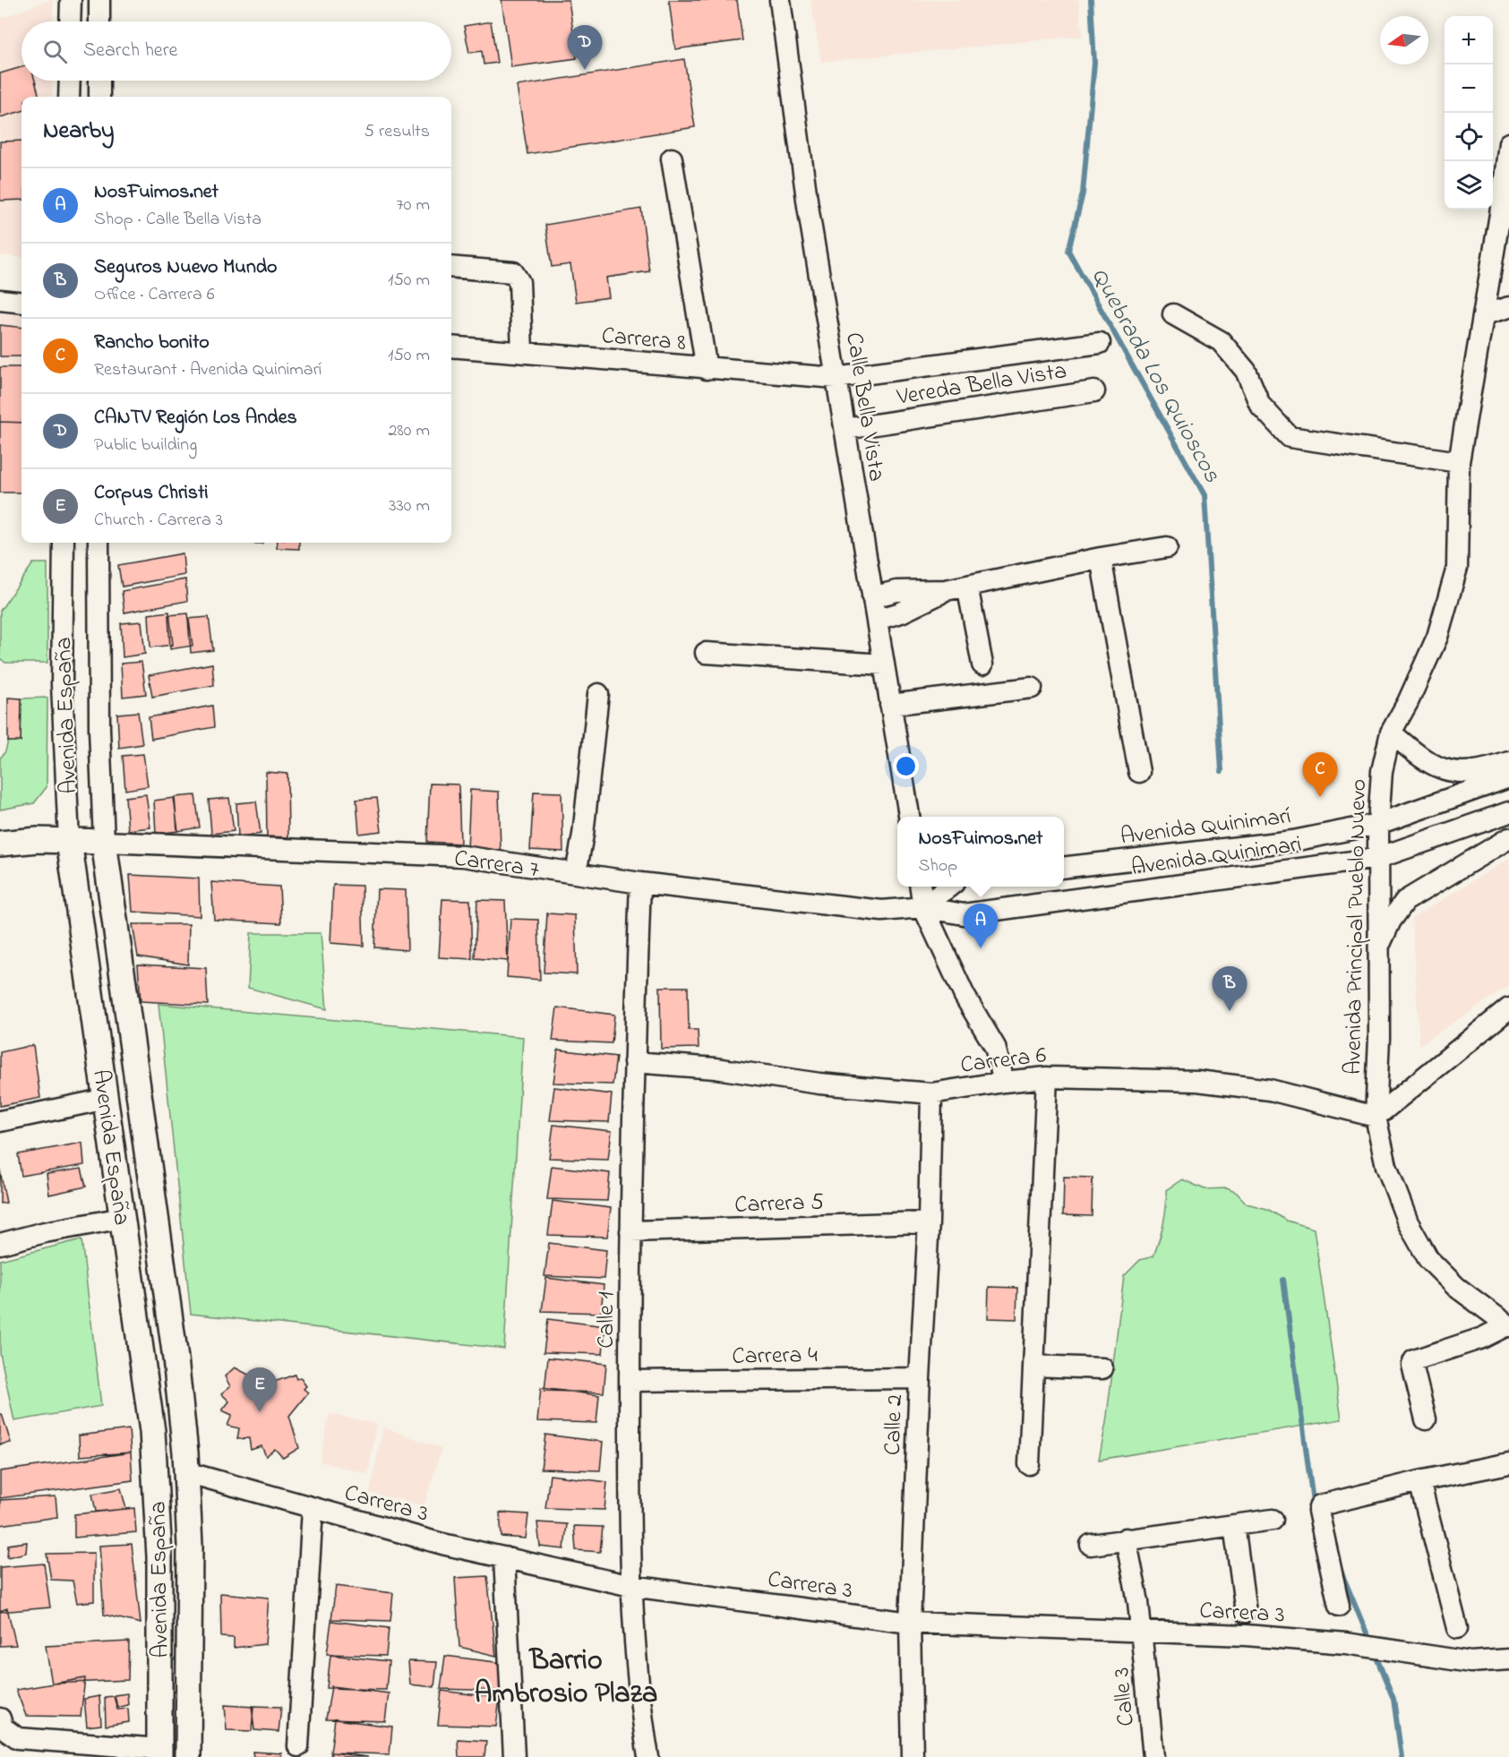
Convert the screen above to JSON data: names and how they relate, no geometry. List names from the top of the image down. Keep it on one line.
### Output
{"streets":{"street":["Carrera 8","Vereda Bella Vista","Calle Bella Vista","Avenida España","Avenida Quinimarí","Avenida Quinimari","Carrera 7","Avenida Principal Pueblo Nuevo","Carrera 6","Carrera 5","Calle 1","Carrera 4","Calle 2","Carrera 3","Calle 3"]},"crossings":[["Carrera 8","Calle Bella Vista"],["Vereda Bella Vista","Calle Bella Vista"],["Avenida España","Carrera 7"],["Avenida España","Carrera 3"],["Avenida Quinimarí","Avenida Principal Pueblo Nuevo"],["Avenida Quinimari","Carrera 7"],["Avenida Quinimari","Avenida Principal Pueblo Nuevo"],["Carrera 7","Calle 1"],["Avenida Principal Pueblo Nuevo","Carrera 6"],["Carrera 6","Calle 1"],["Carrera 6","Calle 2"],["Carrera 5","Calle 1"],["Carrera 5","Calle 2"],["Calle 1","Carrera 4"],["Calle 1","Carrera 3"],["Carrera 4","Calle 2"],["Calle 2","Carrera 3"],["Carrera 3","Calle 3"]],"districts":["Barrio Ambrosio Plaza"],"water":["Quebrada Los Quioscos"],"north":"left","page":{"map_buttons":["+","−"],"search":"Search here","pins":["D","C","A","B","E"],"heading":["Nearby","5 results"],"list":[{"mark":"A","name":"NosFuimos.net","note":"Shop · Calle Bella Vista","value":"70 m"},{"mark":"B","name":"Seguros Nuevo Mundo","note":"Office · Carrera 6","value":"150 m"},{"mark":"C","name":"Rancho bonito","note":"Restaurant · Avenida Quinimarí","value":"150 m"},{"mark":"D","name":"CANTV Región Los Andes","note":"Public building","value":"280 m"},{"mark":"E","name":"Corpus Christi","note":"Church · Carrera 3","value":"330 m"}],"popup":["NosFuimos.net","Shop"]}}
